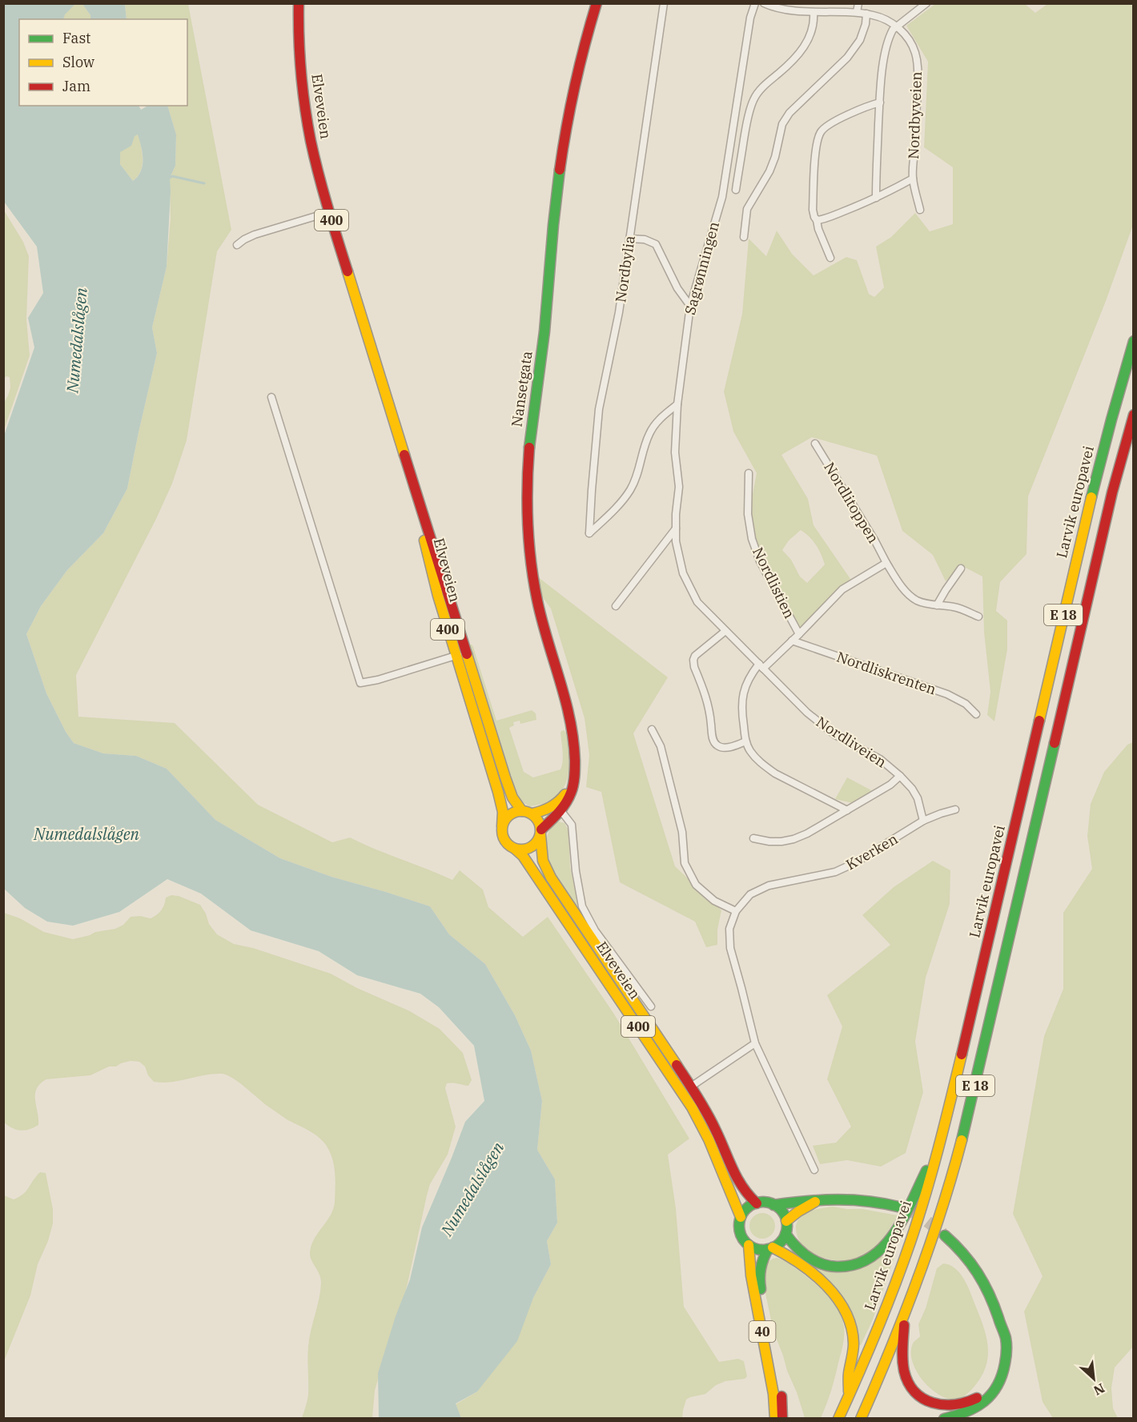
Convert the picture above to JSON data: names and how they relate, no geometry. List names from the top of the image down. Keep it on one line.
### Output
{"streets":{"main road":["Elveveien","400","Nansetgata","Larvik europavei","E 18","40"],"street":["Nordbyveien","Sagrønningen","Nordbylia","Nordlitoppen","Nordlistien","Nordliskrenten","Nordliveien","Kverken"]},"crossings":[["Elveveien","400"],["Elveveien","Nansetgata"],["Elveveien","E 18"],["Elveveien","40"],["400","Nansetgata"],["400","E 18"],["400","40"],["Sagrønningen","Nordbylia"],["Sagrønningen","Nordliveien"],["Nordbylia","Nordliveien"],["Larvik europavei","E 18"],["E 18","40"],["Nordliveien","Kverken"]],"water":["Numedalslågen"],"legend":["Fast","Slow","Jam"],"north":"bottom right"}
